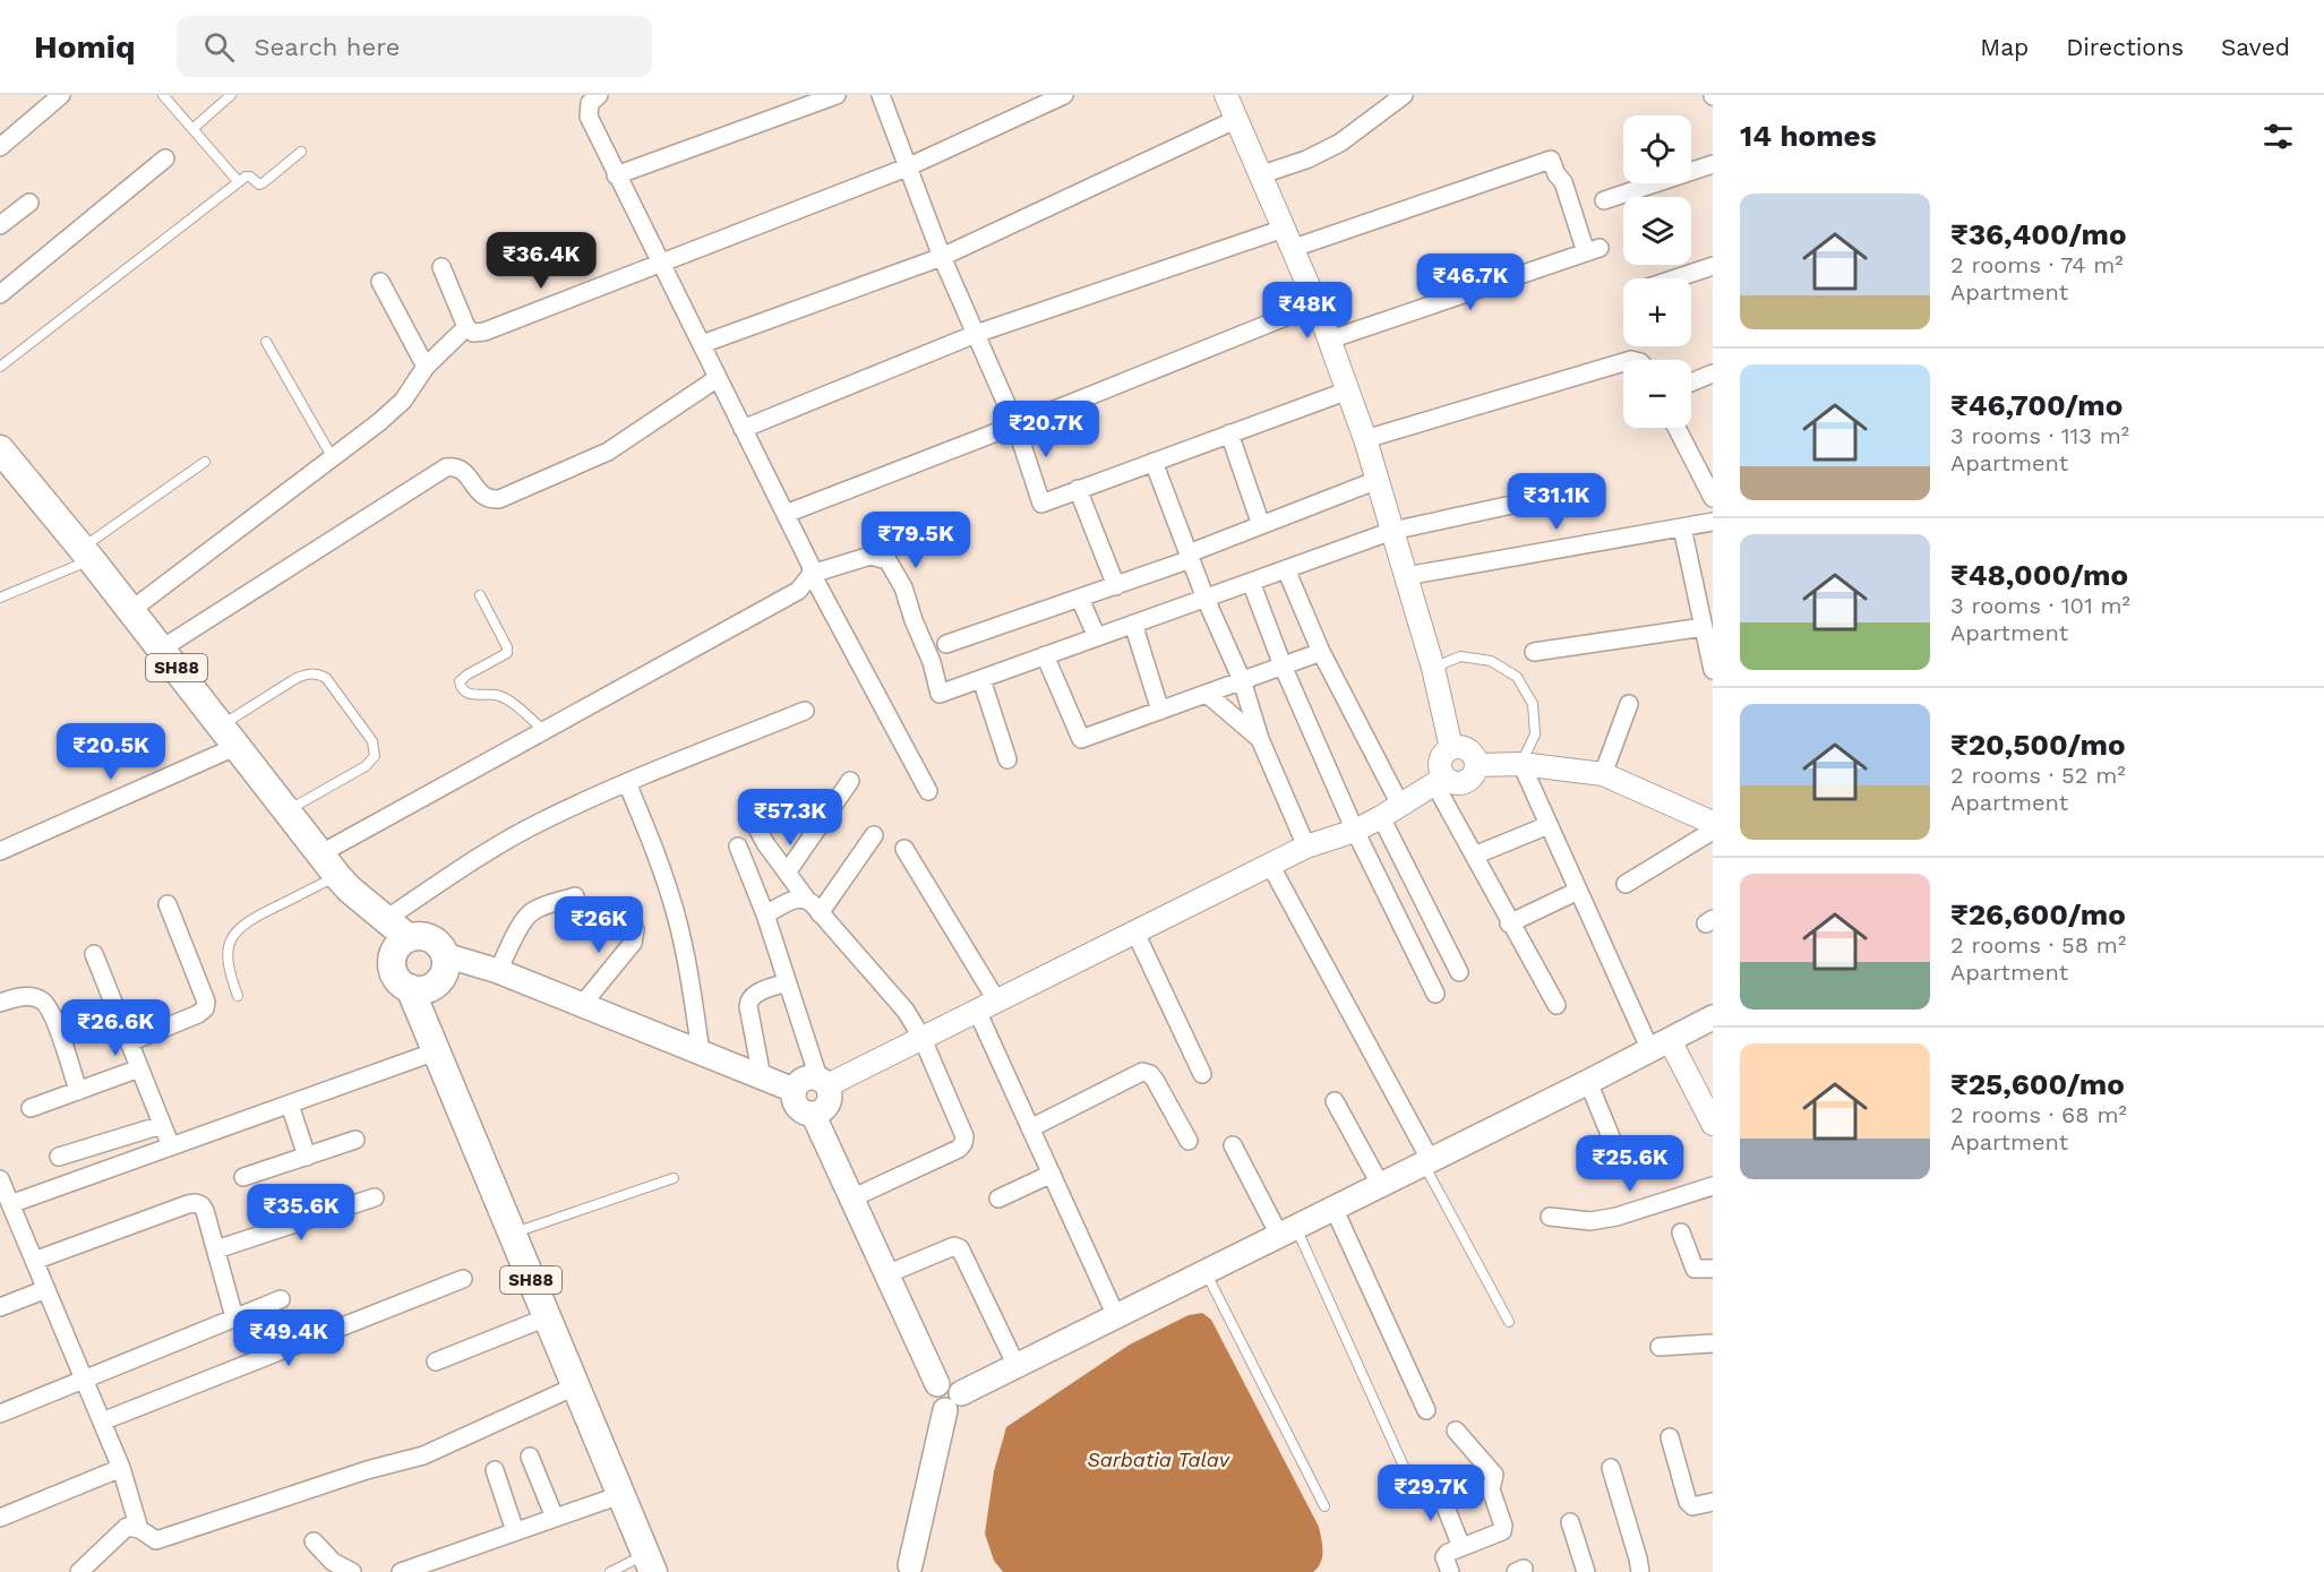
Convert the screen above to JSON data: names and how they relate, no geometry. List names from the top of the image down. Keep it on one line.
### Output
{"streets":{"main road":["SH88"]},"water":["Sarbatia Talav"],"page":{"header":"Homiq","search":"Search here","nav":["Map","Directions","Saved"],"heading":"14 homes","map_buttons":["+","−"],"list":[{"name":"₹36,400/mo","note":"2 rooms · 74 m² · Apartment"},{"name":"₹46,700/mo","note":"3 rooms · 113 m² · Apartment"},{"name":"₹48,000/mo","note":"3 rooms · 101 m² · Apartment"},{"name":"₹20,500/mo","note":"2 rooms · 52 m² · Apartment"},{"name":"₹26,600/mo","note":"2 rooms · 58 m² · Apartment"},{"name":"₹25,600/mo","note":"2 rooms · 68 m² · Apartment"}],"price":["₹36.4K","₹46.7K","₹48K","₹20.7K","₹31.1K","₹79.5K","₹20.5K","₹57.3K","₹26K","₹26.6K","₹25.6K","₹35.6K","₹49.4K","₹29.7K"]}}
